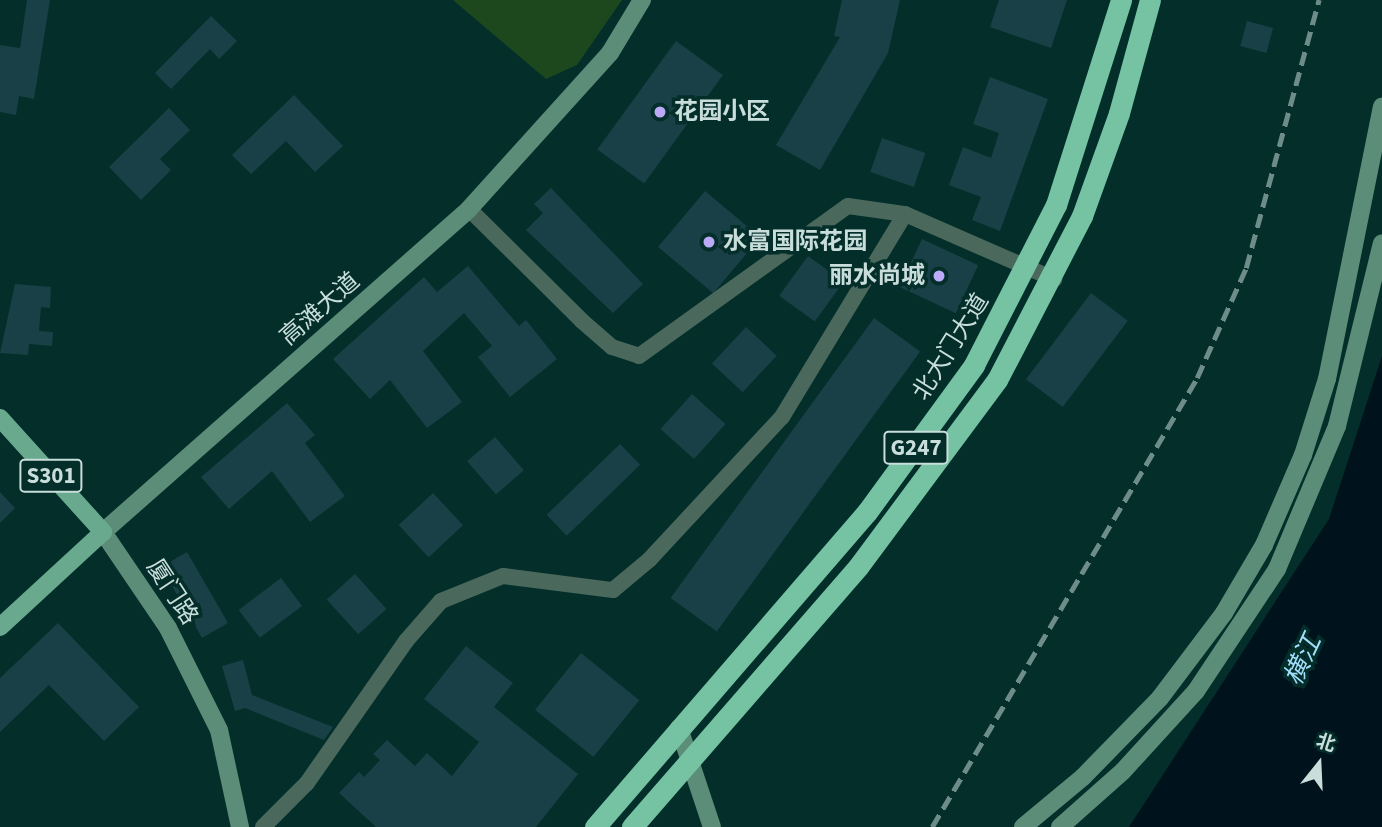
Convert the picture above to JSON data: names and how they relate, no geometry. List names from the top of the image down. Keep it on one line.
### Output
{"streets":{"highway":["北大门大道","G247"],"main road":["高滩大道","S301","厦门路"]},"crossings":[["高滩大道","厦门路"]],"water":["横江"],"places":["花园小区","水富国际花园","丽水尚城"],"north":"top"}
